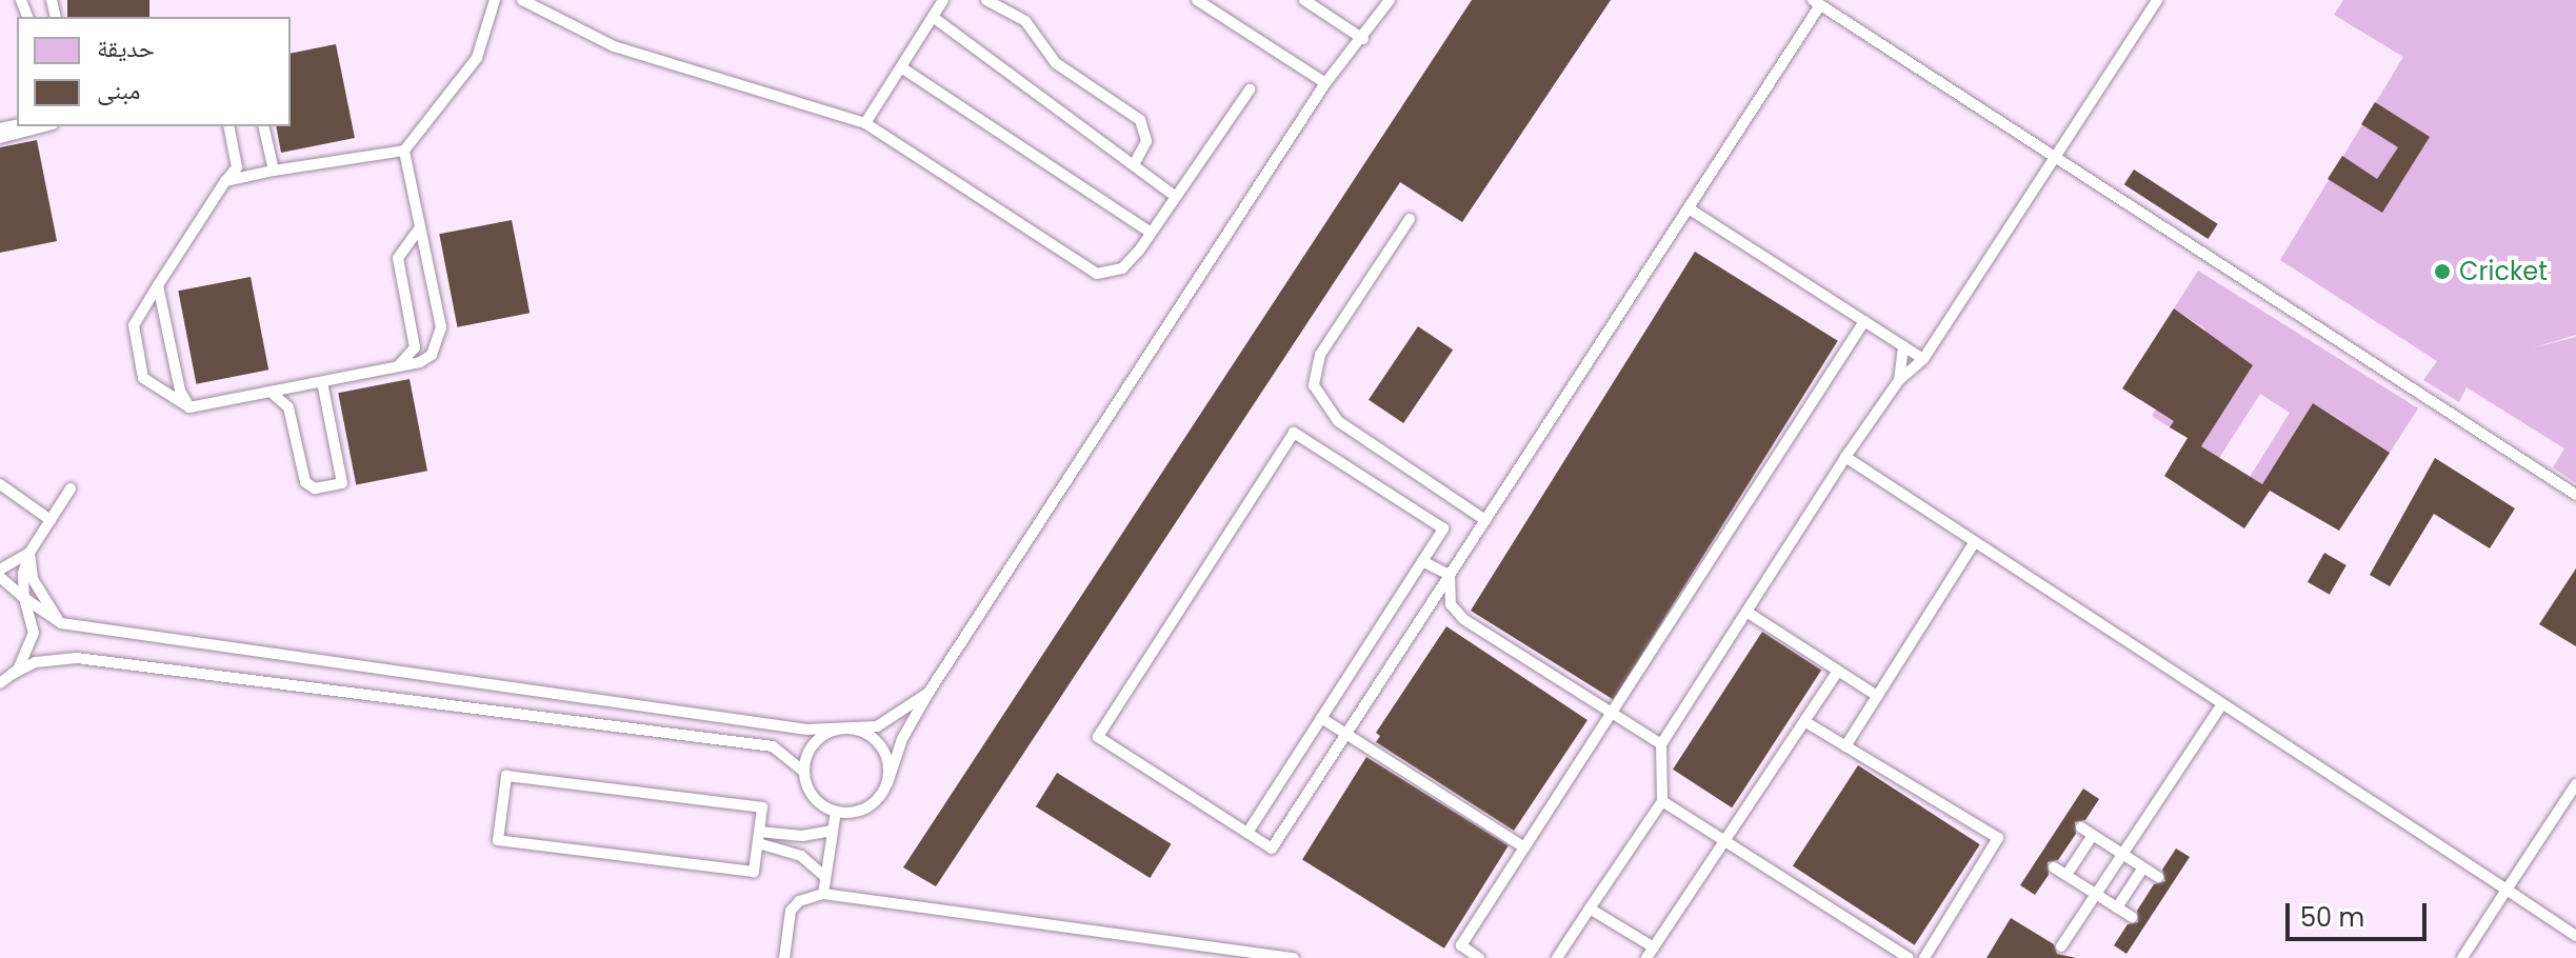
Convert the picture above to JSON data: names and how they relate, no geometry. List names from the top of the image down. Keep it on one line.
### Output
{"places":["Cricket"],"legend":["حديقة","مبنى"],"scale_bar":"50 m"}
